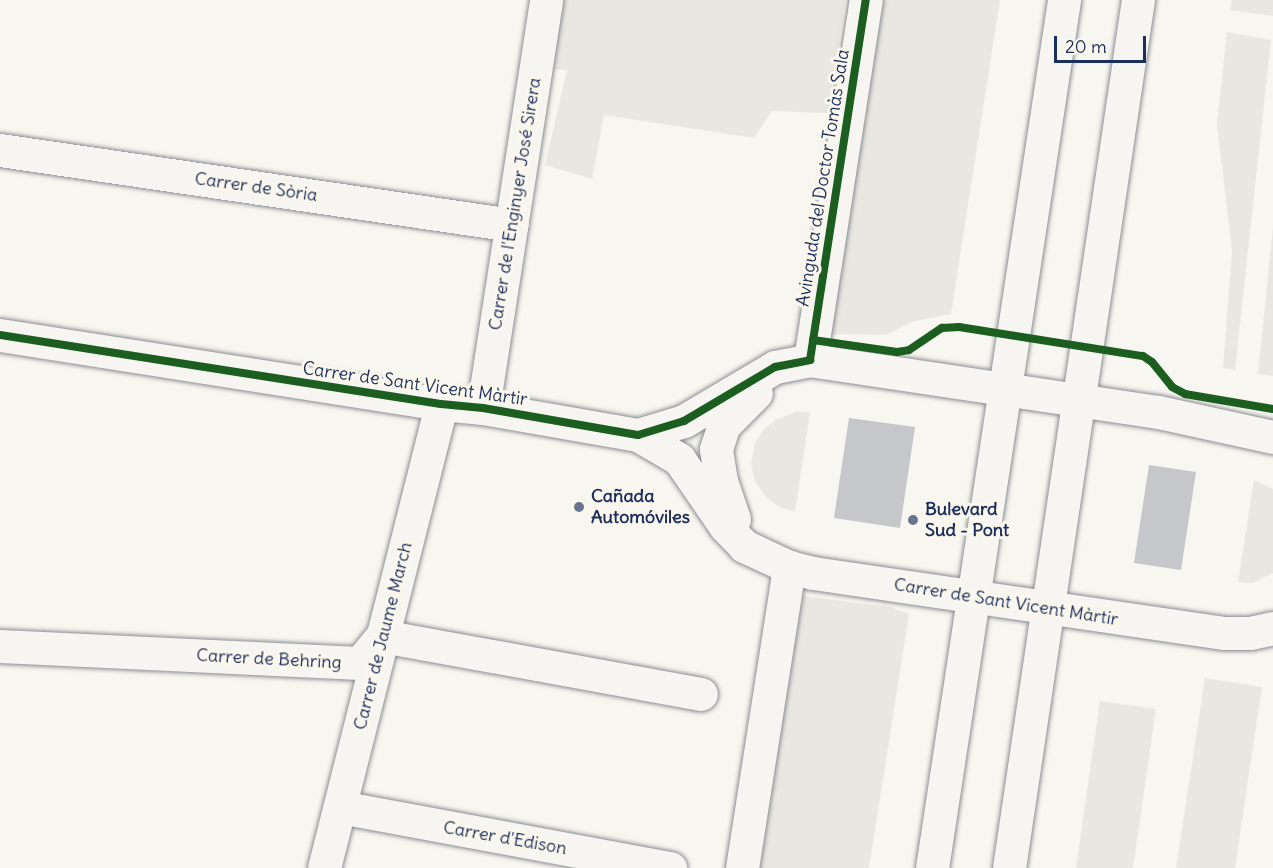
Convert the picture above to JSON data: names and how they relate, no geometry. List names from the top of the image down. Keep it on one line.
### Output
{"streets":{"main road":["Avinguda del Doctor Tomàs Sala","Carrer de Sòria","Carrer de l'Enginyer José Sirera","Carrer de Sant Vicent Màrtir","Carrer de Jaume March","Carrer de Behring","Carrer d'Edison"]},"crossings":[["Avinguda del Doctor Tomàs Sala","Carrer de Sant Vicent Màrtir"],["Carrer de Sòria","Carrer de l'Enginyer José Sirera"],["Carrer de l'Enginyer José Sirera","Carrer de Sant Vicent Màrtir"],["Carrer de Sant Vicent Màrtir","Carrer de Jaume March"],["Carrer de Jaume March","Carrer de Behring"],["Carrer de Jaume March","Carrer d'Edison"]],"places":["Cañada Automóviles","Bulevard Sud - Pont"],"scale_bar":"20 m"}
